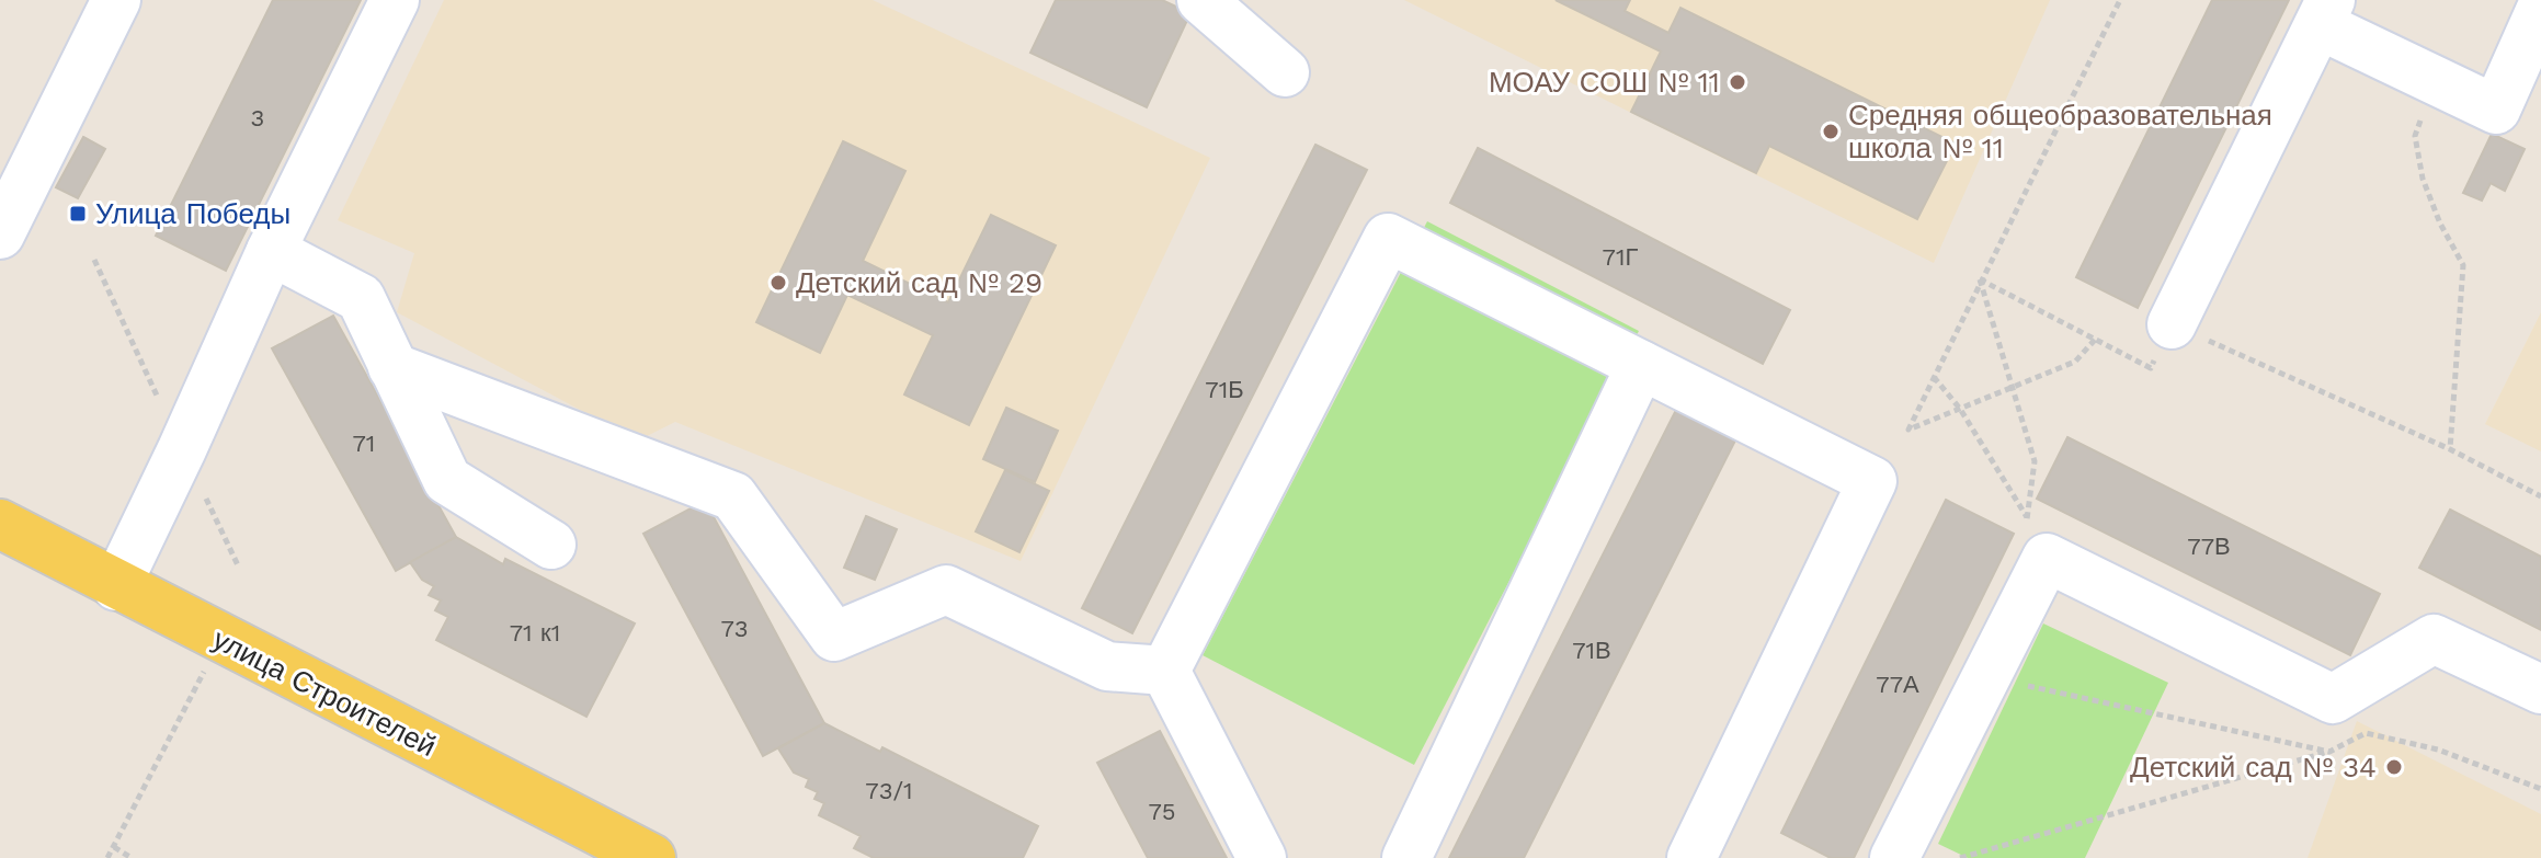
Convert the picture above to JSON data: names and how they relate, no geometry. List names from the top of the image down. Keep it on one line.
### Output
{"streets":{"main road":["улица Строителей"]},"places":{"other":["МОАУ СОШ № 11","Средняя общеобразовательная школа № 11","Детский сад № 29","Детский сад № 34"],"transit":["Улица Победы"]},"house_numbers":["3","71Г","71Б","71","77В","73","71 к1","71В","77А","73/1","75"]}
